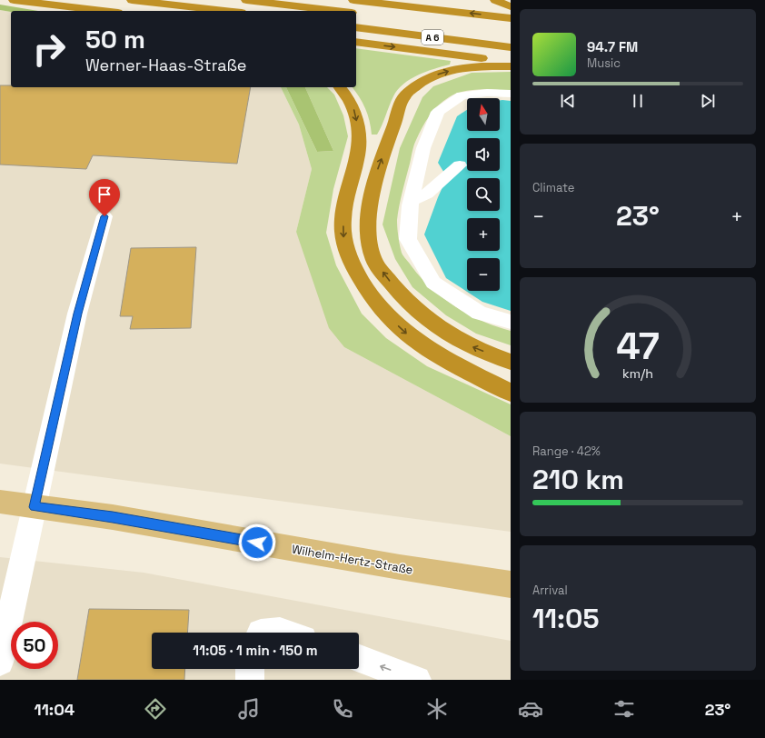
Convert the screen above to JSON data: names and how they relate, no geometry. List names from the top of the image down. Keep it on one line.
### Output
{"streets":{"highway":["A 6"],"main road":["Wilhelm-Hertz-Straße"]},"north":"top","page":{"turn":["50 m","Werner-Haas-Straße"],"song":["94.7 FM","Music"],"map_buttons":["+","−"],"tile":["Climate",["Range · 42%","210 km"],["Arrival","11:05"]],"heat":["−","23°","+"],"limit":"50","trip":"11:05 · 1 min · 150 m","tabs":["11:04","23°"],"gauge":["47","km/h"]}}
